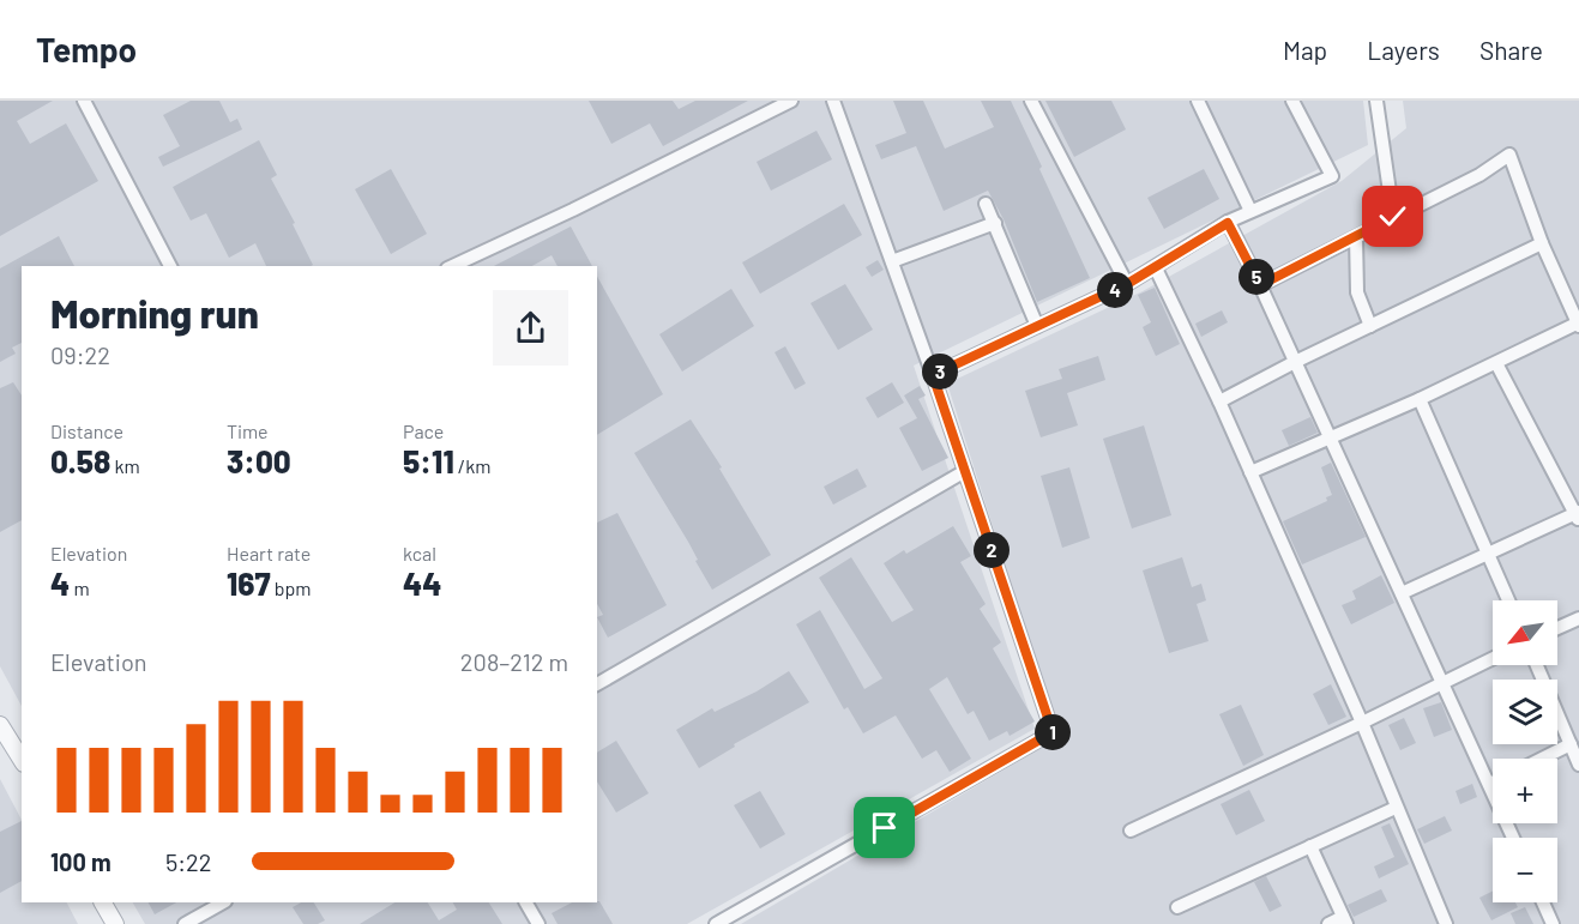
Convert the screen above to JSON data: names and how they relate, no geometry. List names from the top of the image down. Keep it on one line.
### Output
{"north":"bottom left","page":{"header":"Tempo","nav":["Map","Layers","Share"],"pins":["5","4","3","2","1"],"heading":["Morning run","09:22"],"stats":[["Distance","0.58 km"],["Time","3:00"],["Pace","5:11 /km"],["Elevation","4 m"],["Heart rate","167 bpm"],["kcal","44"]],"map_buttons":["+","−"],"chart":["Elevation","208–212 m"],"list":[{"name":"100 m","note":"5:22"}]}}
